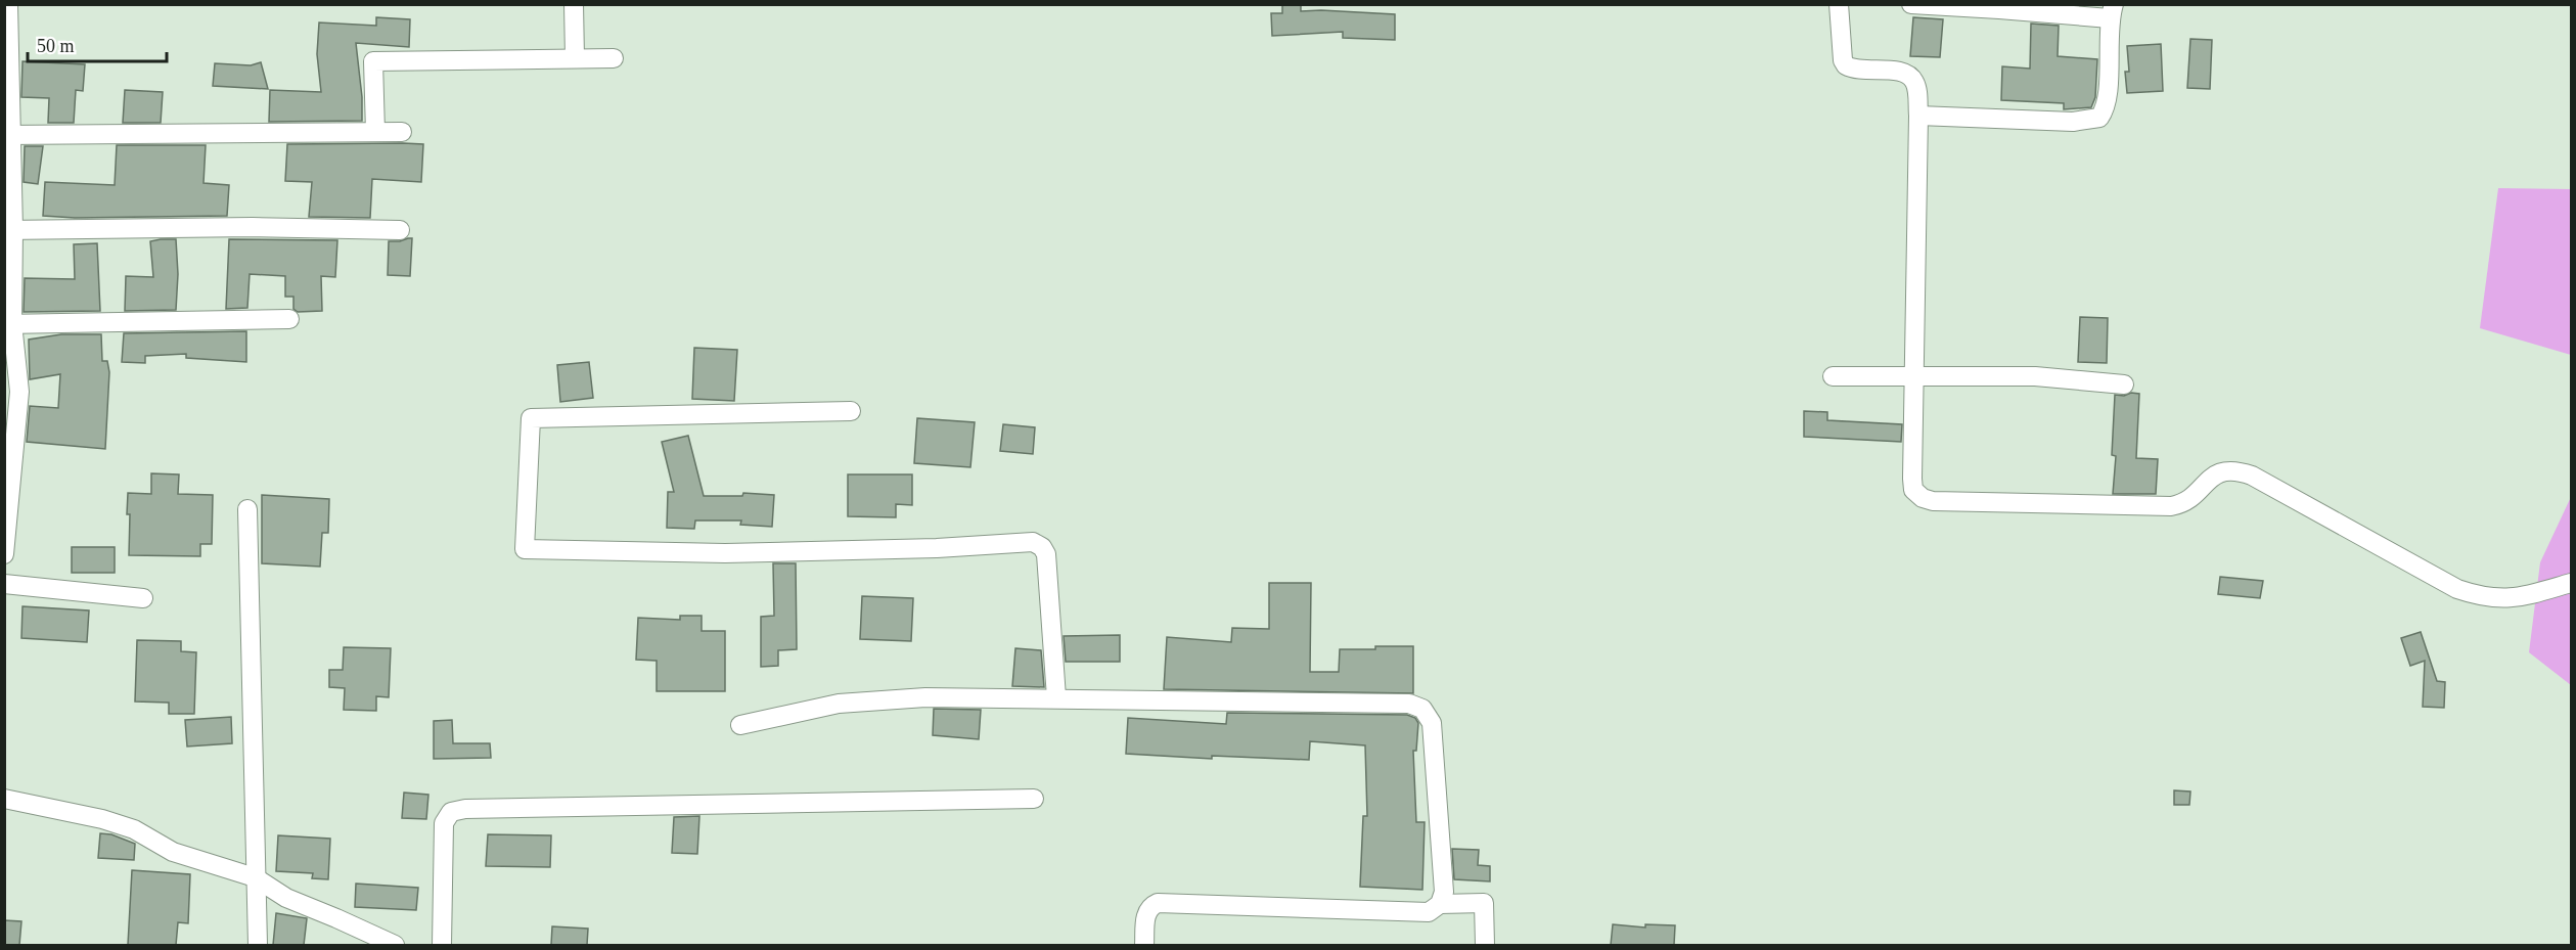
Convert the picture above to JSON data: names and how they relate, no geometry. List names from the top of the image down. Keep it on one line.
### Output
{"scale_bar":"50 m"}
